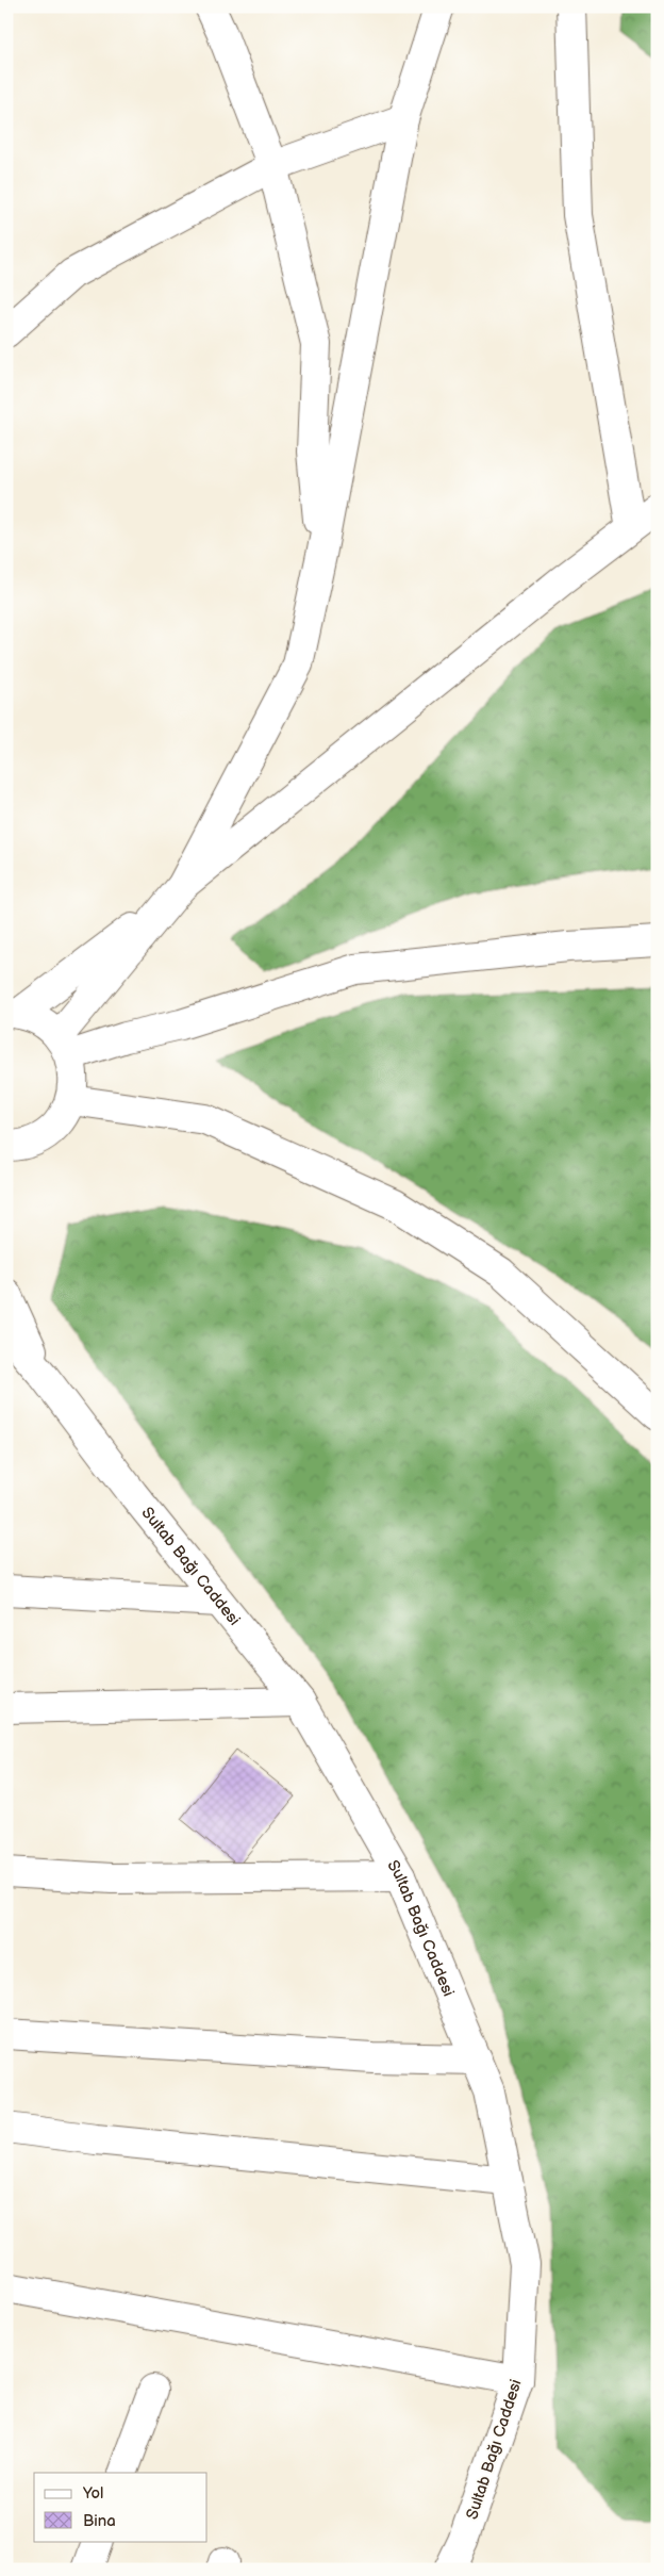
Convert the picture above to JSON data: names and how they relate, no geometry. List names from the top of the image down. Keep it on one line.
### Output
{"streets":{"street":["Sultab Bağı Caddesi"]},"legend":["Yol","Bina"]}
